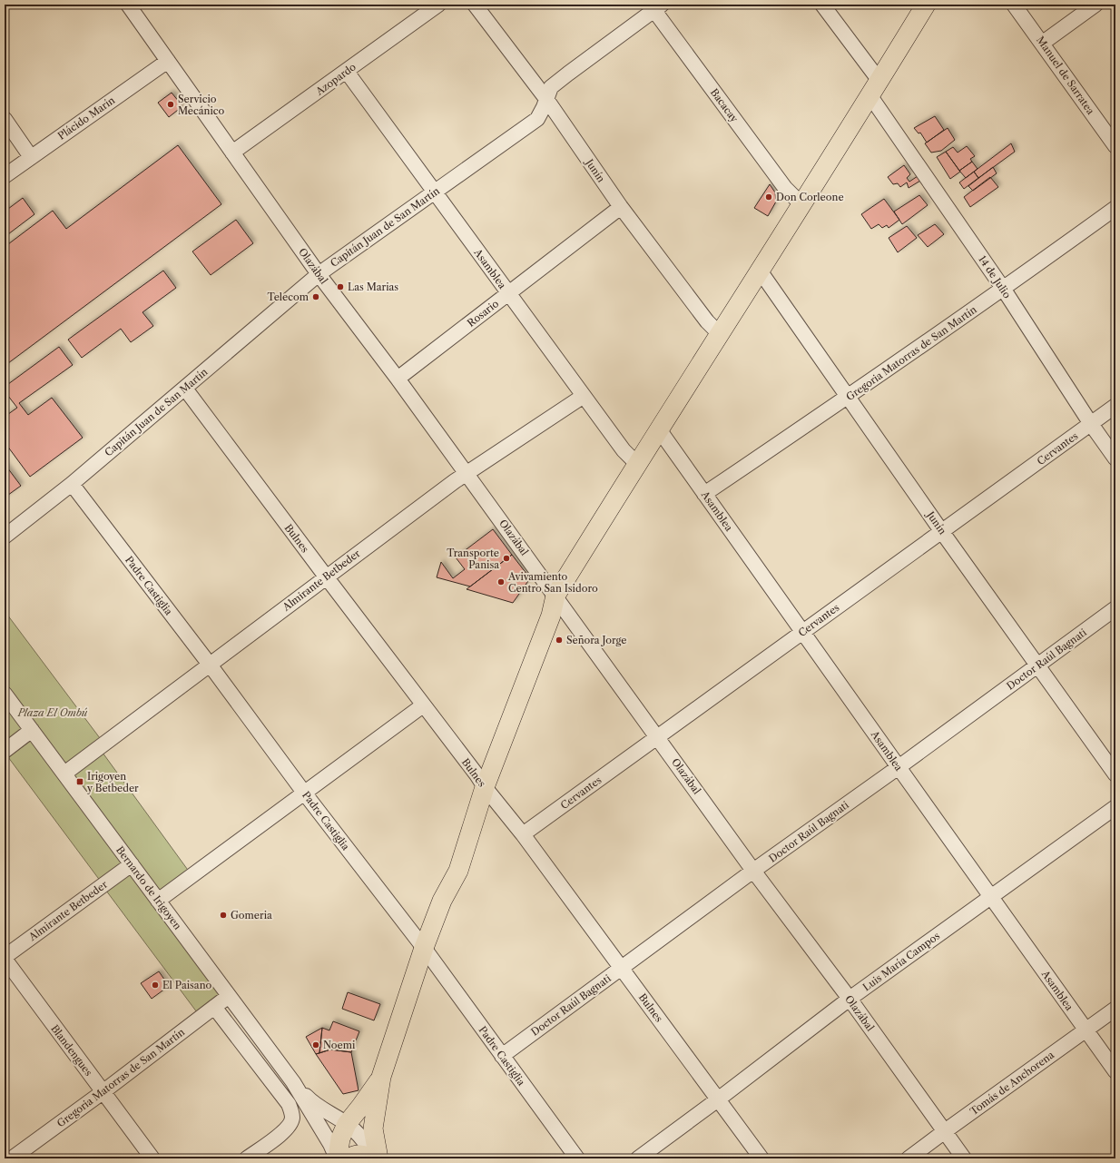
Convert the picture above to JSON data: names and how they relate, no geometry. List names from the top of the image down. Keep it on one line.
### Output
{"streets":{"street":["Manuel de Sarratea","Azopardo","Bacacay","Plácido Marín","Junín","Capitán Juan de San Martín","Olazábal","Asamblea","14 de Julio","Rosario","Gregoria Matorras de San Martín","Cervantes","Bulnes","Almirante Betbeder","Padre Castiglia","Doctor Raúl Bagnati","Bernardo de Irigoyen","Luis María Campos","Blandengues","Tomás de Anchorena"]},"crossings":[["Azopardo","Olazábal"],["Azopardo","Asamblea"],["Bacacay","Capitán Juan de San Martín"],["Plácido Marín","Olazábal"],["Junín","Capitán Juan de San Martín"],["Junín","Rosario"],["Junín","Gregoria Matorras de San Martín"],["Junín","Cervantes"],["Junín","Doctor Raúl Bagnati"],["Capitán Juan de San Martín","Olazábal"],["Capitán Juan de San Martín","Asamblea"],["Capitán Juan de San Martín","Bulnes"],["Capitán Juan de San Martín","Padre Castiglia"],["Olazábal","Rosario"],["Olazábal","Cervantes"],["Olazábal","Almirante Betbeder"],["Olazábal","Doctor Raúl Bagnati"],["Olazábal","Luis María Campos"],["Olazábal","Tomás de Anchorena"],["Asamblea","Rosario"],["Asamblea","Gregoria Matorras de San Martín"],["Asamblea","Cervantes"],["Asamblea","Almirante Betbeder"],["Asamblea","Doctor Raúl Bagnati"],["Asamblea","Luis María Campos"],["Asamblea","Tomás de Anchorena"],["14 de Julio","Gregoria Matorras de San Martín"],["14 de Julio","Cervantes"],["Gregoria Matorras de San Martín","Bernardo de Irigoyen"],["Gregoria Matorras de San Martín","Blandengues"],["Cervantes","Bulnes"],["Bulnes","Almirante Betbeder"],["Bulnes","Doctor Raúl Bagnati"],["Bulnes","Luis María Campos"],["Almirante Betbeder","Padre Castiglia"],["Almirante Betbeder","Bernardo de Irigoyen"],["Almirante Betbeder","Blandengues"],["Padre Castiglia","Doctor Raúl Bagnati"]],"parks":["Plaza El Ombú"],"places":{"other":["Servicio Mecánico","Don Corleone","Las Marias","Telecom","Transporte Panisa","Avivamiento Centro San Isidoro","Señora Jorge","Gomeria","El Paisano","Noemi"],"transit":["Irigoyen y Betbeder"]}}
